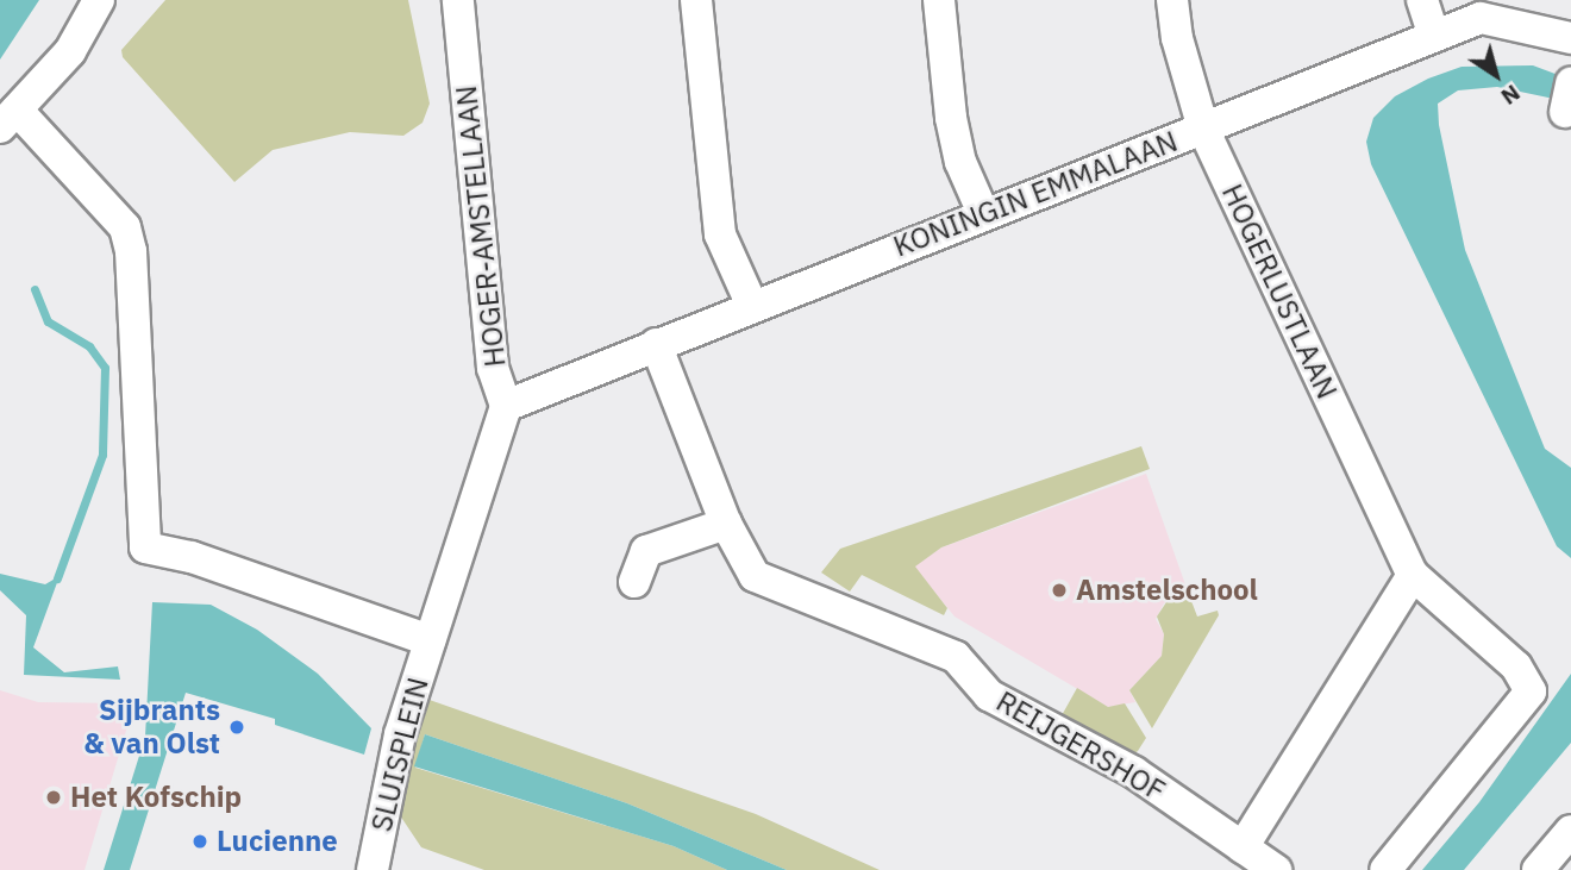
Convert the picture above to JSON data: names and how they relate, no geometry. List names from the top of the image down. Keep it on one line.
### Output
{"streets":{"street":["KONINGIN EMMALAAN","HOGER-AMSTELLAAN","HOGERLUSTLAAN","REIJGERSHOF","SLUISPLEIN"]},"crossings":[["KONINGIN EMMALAAN","HOGER-AMSTELLAAN"],["KONINGIN EMMALAAN","HOGERLUSTLAAN"],["KONINGIN EMMALAAN","REIJGERSHOF"],["HOGER-AMSTELLAAN","SLUISPLEIN"]],"places":["Amstelschool","Sijbrants & van Olst","Het Kofschip","Lucienne"],"north":"bottom right"}
